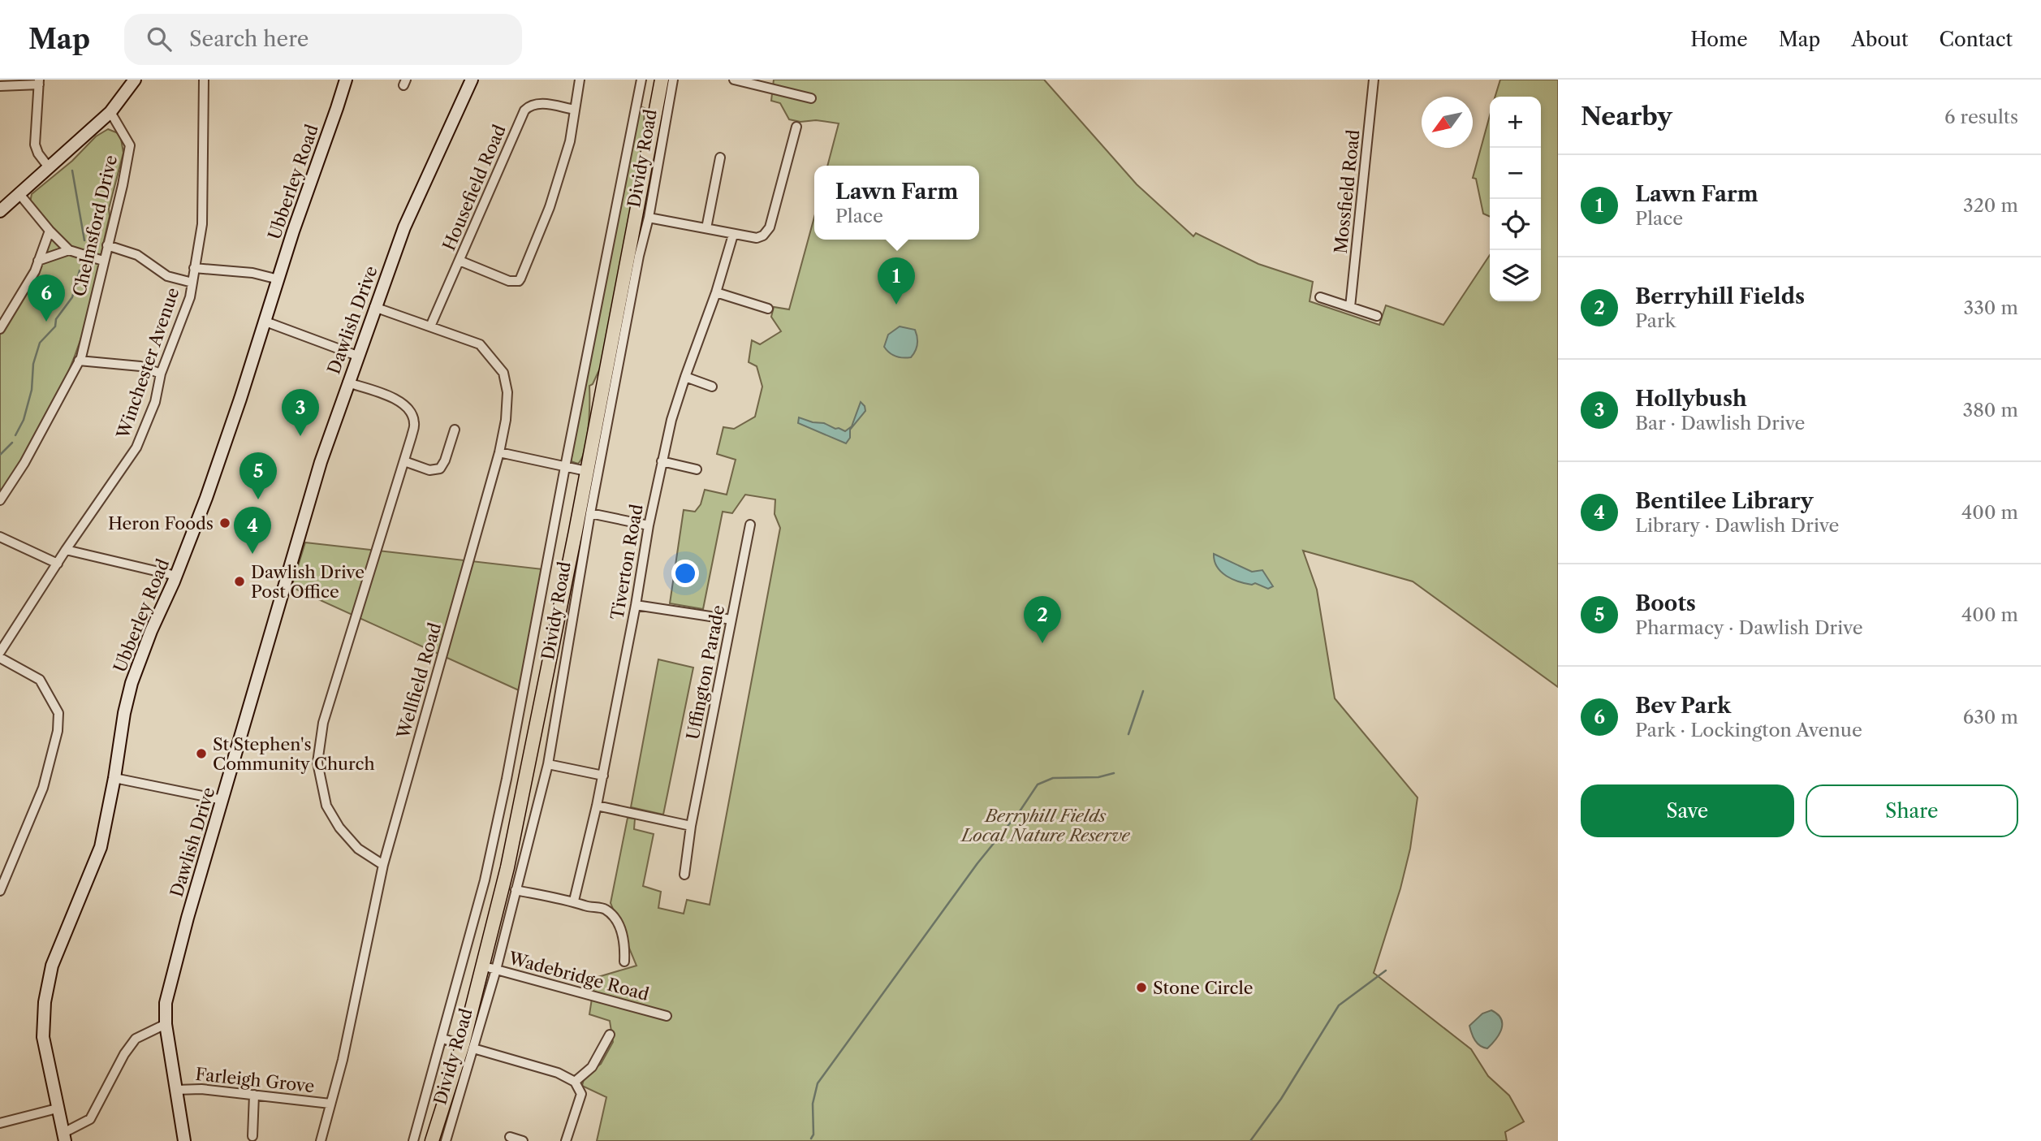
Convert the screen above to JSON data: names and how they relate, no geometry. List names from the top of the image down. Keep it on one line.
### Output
{"streets":{"main road":["Dividy Road"],"street":["Ubberley Road","Housefield Road","Mossfield Road","Chelmsford Drive","Dawlish Drive","Winchester Avenue","Tiverton Road","Uffington Parade","Wellfield Road","Wadebridge Road","Farleigh Grove"]},"crossings":[["Dividy Road","Wadebridge Road"],["Housefield Road","Wellfield Road"],["Dawlish Drive","Wellfield Road"],["Dawlish Drive","Farleigh Grove"],["Wellfield Road","Farleigh Grove"]],"parks":["Berryhill Fields Local Nature Reserve"],"places":["Heron Foods","Dawlish Drive Post Office","St Stephen's Community Church","Stone Circle"],"north":"bottom left","page":{"header":"Map","search":"Search here","nav":["Home","Map","About","Contact"],"heading":["Nearby","6 results"],"map_buttons":["+","−"],"list":[{"mark":"1","name":"Lawn Farm","note":"Place","value":"320 m"},{"mark":"2","name":"Berryhill Fields","note":"Park","value":"330 m"},{"mark":"3","name":"Hollybush","note":"Bar · Dawlish Drive","value":"380 m"},{"mark":"4","name":"Bentilee Library","note":"Library · Dawlish Drive","value":"400 m"},{"mark":"5","name":"Boots","note":"Pharmacy · Dawlish Drive","value":"400 m"},{"mark":"6","name":"Bev Park","note":"Park · Lockington Avenue","value":"630 m"}],"popup":["Lawn Farm","Place"],"pins":["1","6","3","5","4","2"],"buttons":["Save","Share"]}}
